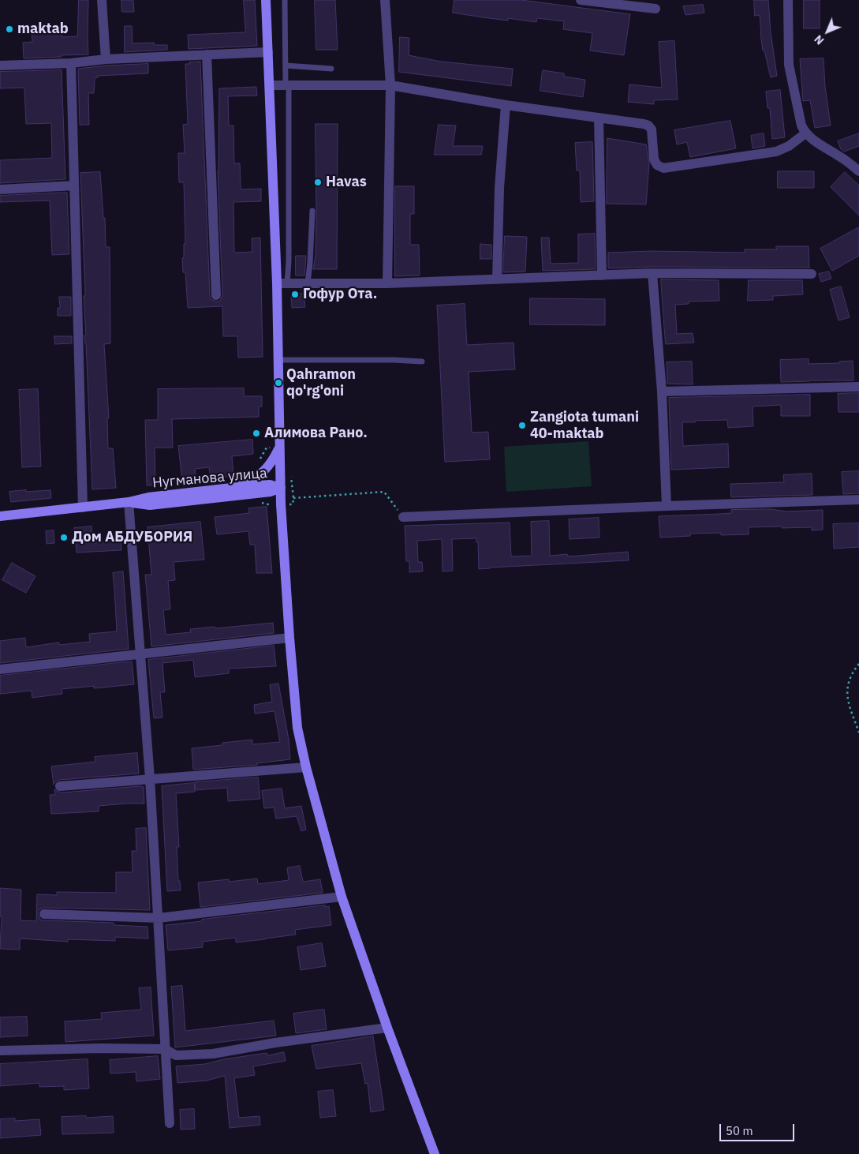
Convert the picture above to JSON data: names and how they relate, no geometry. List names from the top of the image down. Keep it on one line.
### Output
{"streets":{"main road":["Нугманова улица"]},"places":["maktab","Havas","Гофур Ота.","Qahramon qo'rg'oni","Zangiota tumani 40-maktab","Алимова Рано.","Дом АБДУБОРИЯ"],"scale_bar":"50 m","north":"bottom left"}
